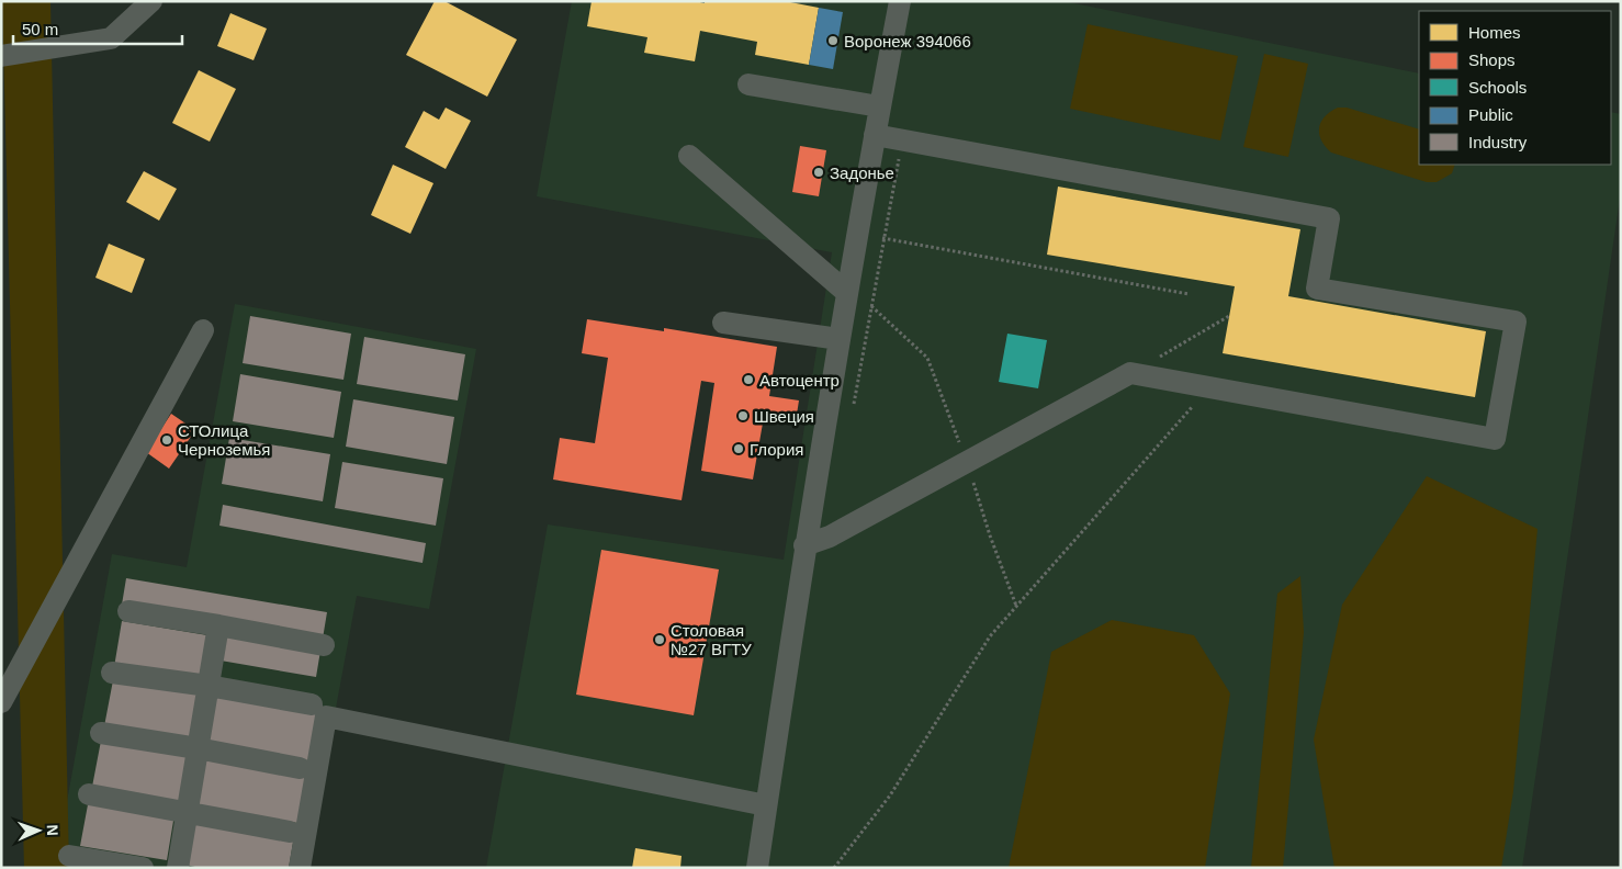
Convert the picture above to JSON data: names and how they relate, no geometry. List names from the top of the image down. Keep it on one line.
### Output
{"places":["Воронеж 394066","Задонье","Автоцентр","Швеция","СТОлица Черноземья","Глория","Столовая №27 ВГТУ"],"legend":["Homes","Shops","Schools","Public","Industry"],"scale_bar":"50 m","north":"right"}
